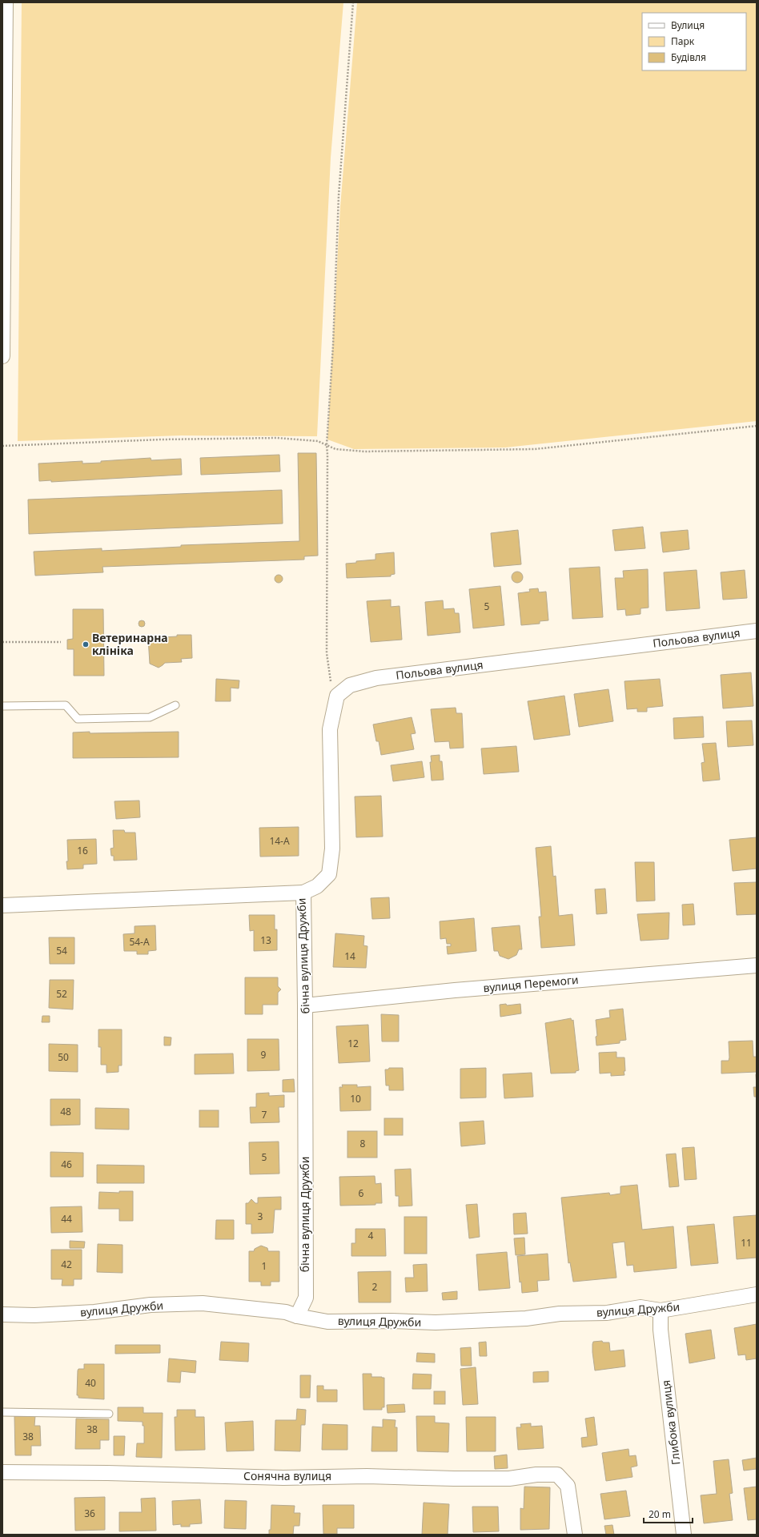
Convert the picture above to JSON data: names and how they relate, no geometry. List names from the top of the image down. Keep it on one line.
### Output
{"streets":{"street":["Польова вулиця","бічна вулиця Дружби","вулиця Перемоги","вулиця Дружби","Глибока вулиця","Сонячна вулиця"]},"crossings":[["бічна вулиця Дружби","вулиця Перемоги"],["бічна вулиця Дружби","вулиця Дружби"],["вулиця Дружби","Глибока вулиця"]],"places":["Ветеринарна клініка"],"house_numbers":["5","14-А","16","13","54-А","54","14","52","12","9","50","10","48","7","8","5","46","6","3","44","4","11","42","1","2","40","38","38","36"],"legend":["Вулиця","Парк","Будівля"],"scale_bar":"20 m"}
